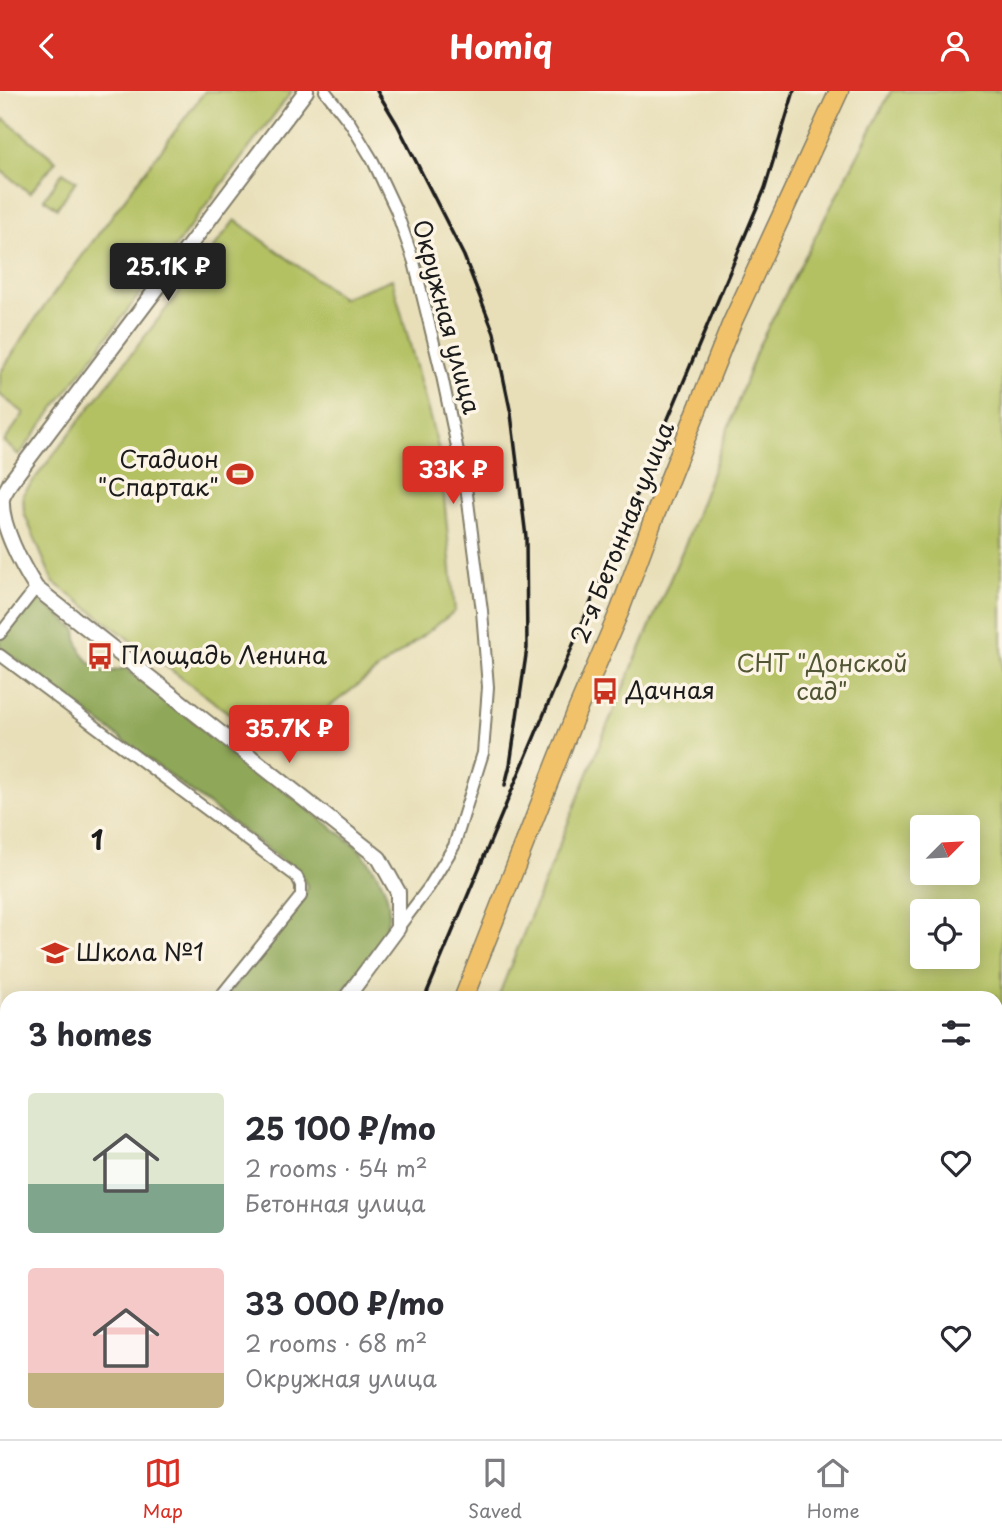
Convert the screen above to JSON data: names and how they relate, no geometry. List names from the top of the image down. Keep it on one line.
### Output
{"streets":{"main road":["2-я Бетонная улица"],"street":["Окружная улица"]},"districts":["1"],"parks":["СНТ \"Донской сад\""],"places":{"sports":["Стадион \"Спартак\""],"bus stop":["Площадь Ленина","Дачная"],"school or university":["Школа №1"]},"north":"top right","page":{"header":"Homiq","price":["25.1K ₽","33K ₽","35.7K ₽"],"heading":"3 homes","list":[{"name":"25 100 ₽/mo","note":"2 rooms · 54 m² · Бетонная улица"},{"name":"33 000 ₽/mo","note":"2 rooms · 68 m² · Окружная улица"}],"tabs":["Map","Saved","Home"]}}
